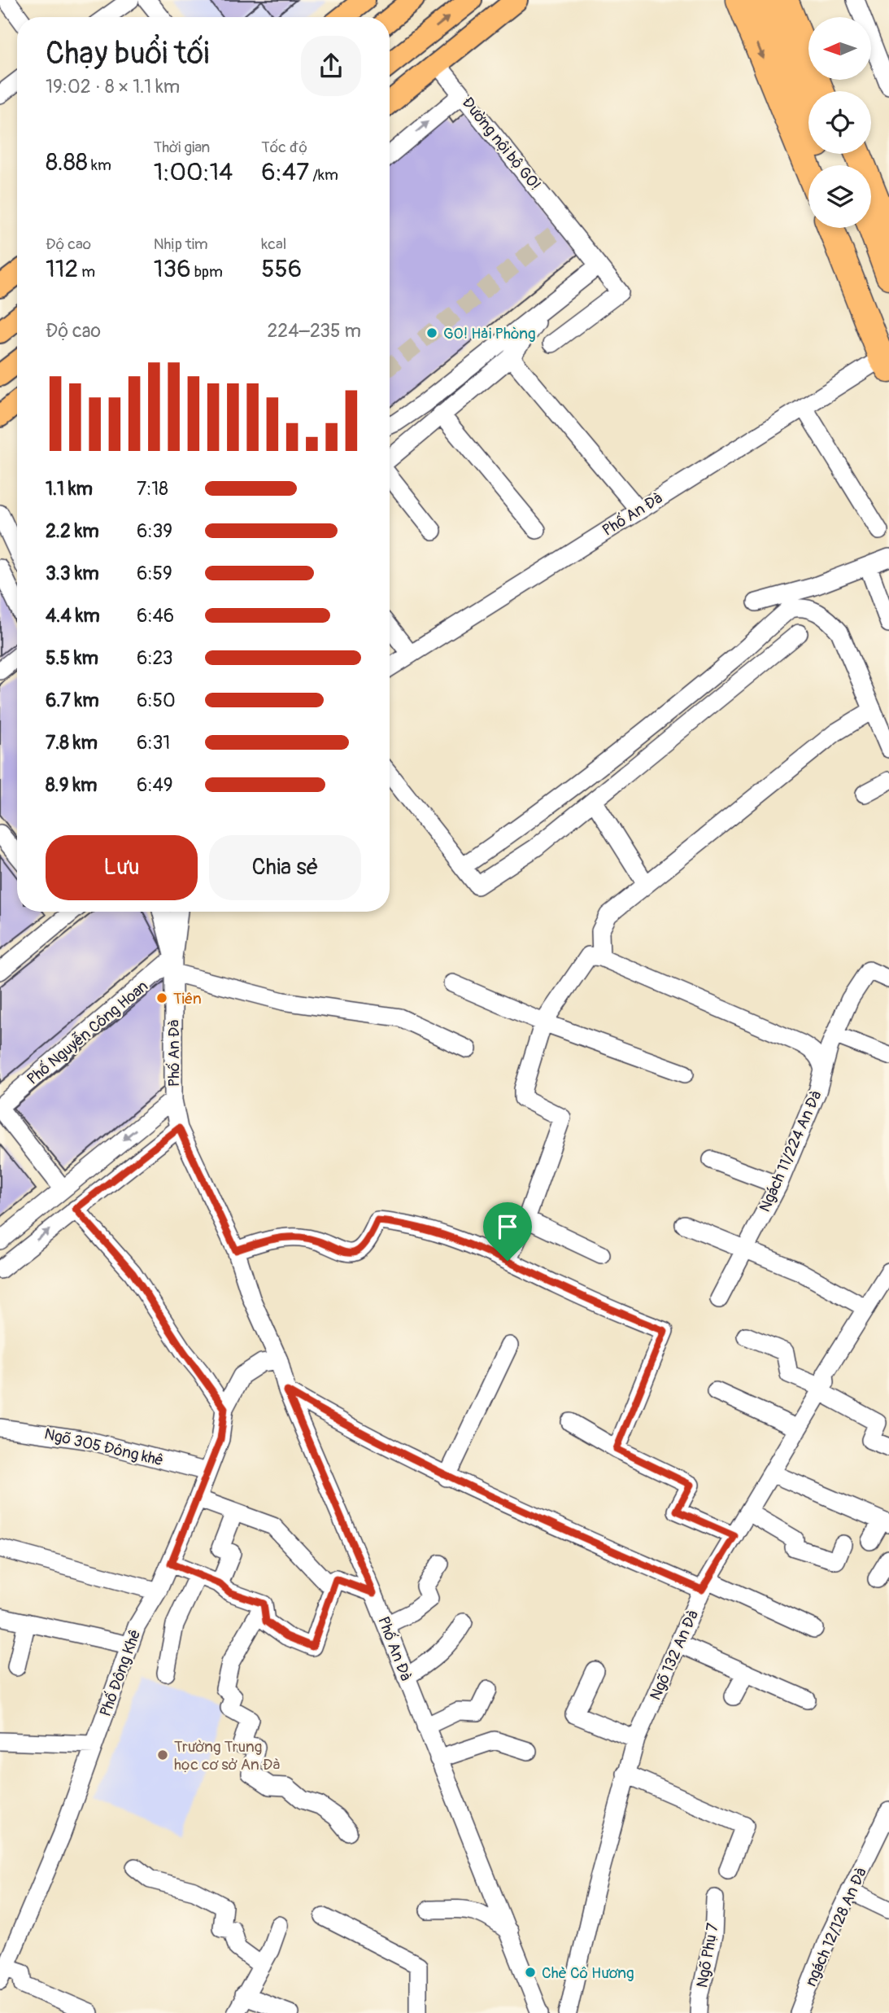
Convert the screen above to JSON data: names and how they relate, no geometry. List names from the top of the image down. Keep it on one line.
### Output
{"streets":{"street":["Đường nội bộ GO!","Phố An Đà","Phố Nguyễn Công Hoan","Ngách 11/224 An Đà","Ngõ 305 Đông khê","Ngõ 132 An Đà","Phố Đông Khê","ngách 12/128 An Đà","Ngõ Phụ 7"]},"crossings":[["Phố An Đà","Phố Nguyễn Công Hoan"],["Phố An Đà","Phố Đông Khê"],["Ngõ 305 Đông khê","Phố Đông Khê"]],"places":["GO! Hải Phòng","Tiên","Trường Trung học cơ sở An Đà","Chè Cô Hương"],"north":"left","page":{"heading":["Chạy buổi tối","19:02 · 8 × 1.1 km"],"stats":[["8.88 km"],["Thời gian","1:00:14"],["Tốc độ","6:47 /km"],["Độ cao","112 m"],["Nhịp tim","136 bpm"],["kcal","556"]],"chart":["Độ cao","224–235 m"],"list":[{"name":"1.1 km","note":"7:18"},{"name":"2.2 km","note":"6:39"},{"name":"3.3 km","note":"6:59"},{"name":"4.4 km","note":"6:46"},{"name":"5.5 km","note":"6:23"},{"name":"6.7 km","note":"6:50"},{"name":"7.8 km","note":"6:31"},{"name":"8.9 km","note":"6:49"}],"buttons":["Lưu","Chia sẻ"]}}
